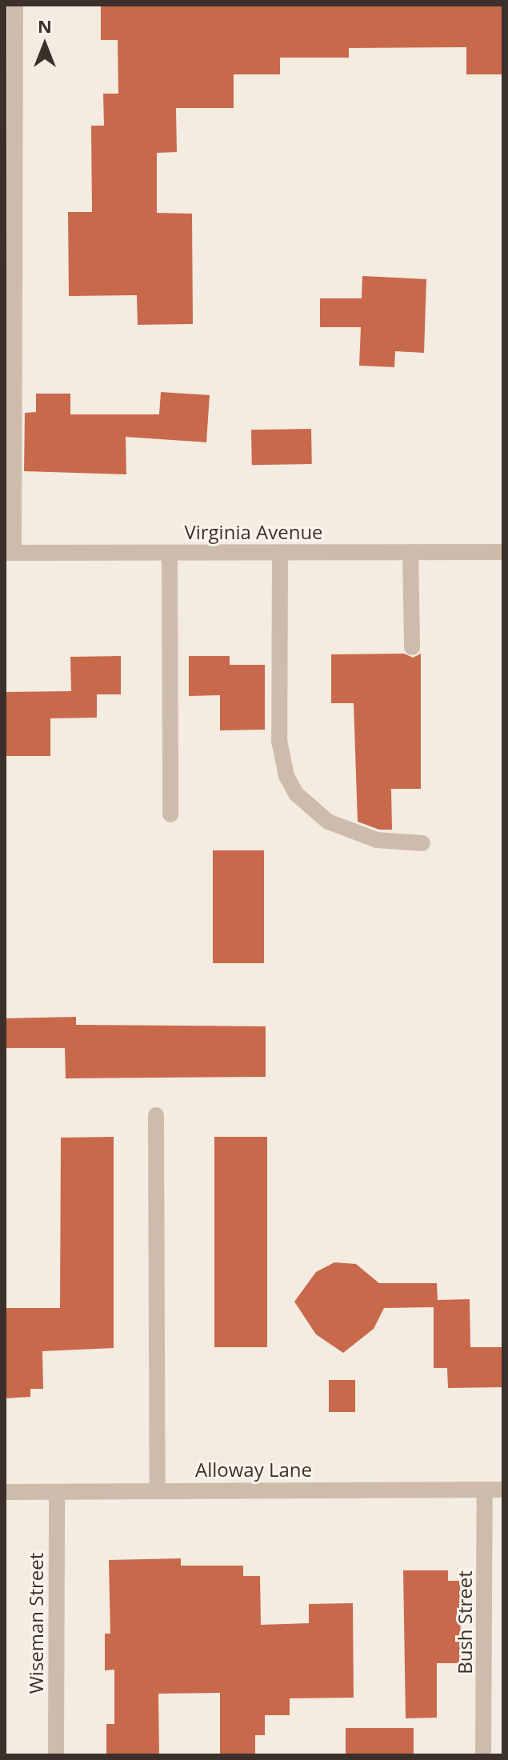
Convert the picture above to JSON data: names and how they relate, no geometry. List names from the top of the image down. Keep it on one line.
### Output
{"streets":{"street":["Virginia Avenue","Alloway Lane","Bush Street","Wiseman Street"]},"crossings":[["Alloway Lane","Bush Street"],["Alloway Lane","Wiseman Street"]],"north":"top"}
